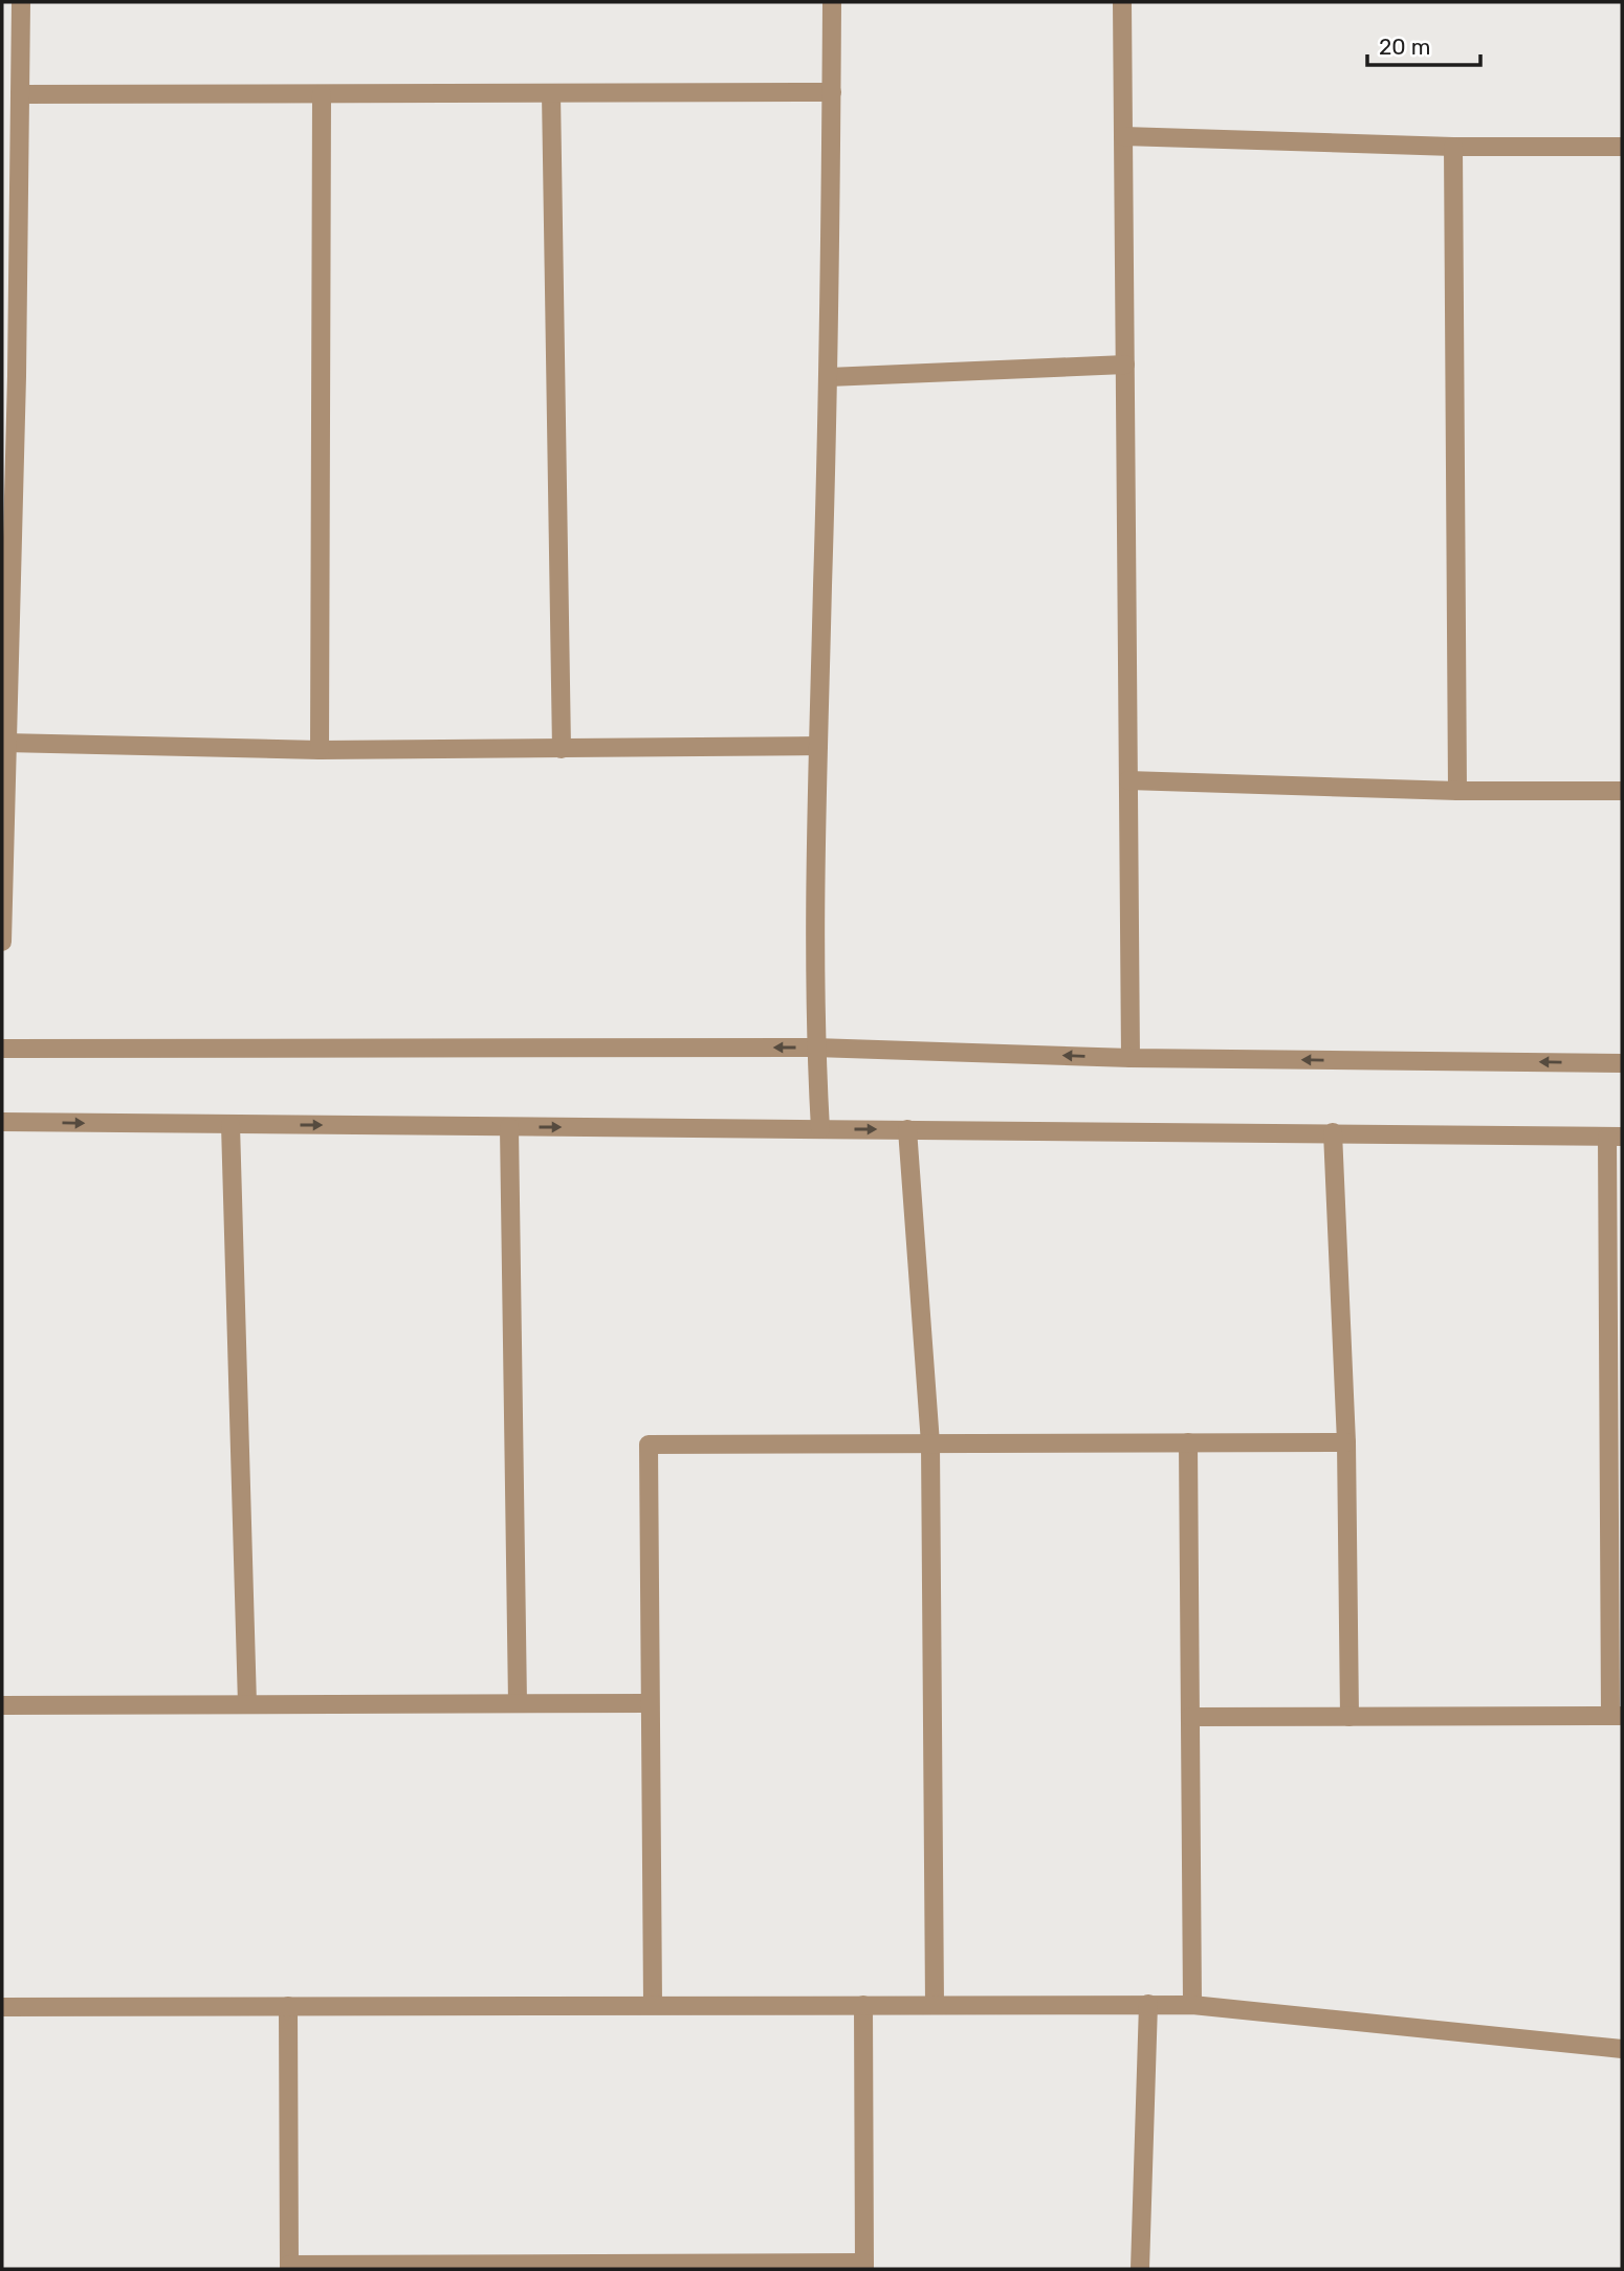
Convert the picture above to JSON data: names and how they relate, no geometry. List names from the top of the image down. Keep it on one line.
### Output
{"scale_bar":"20 m"}
